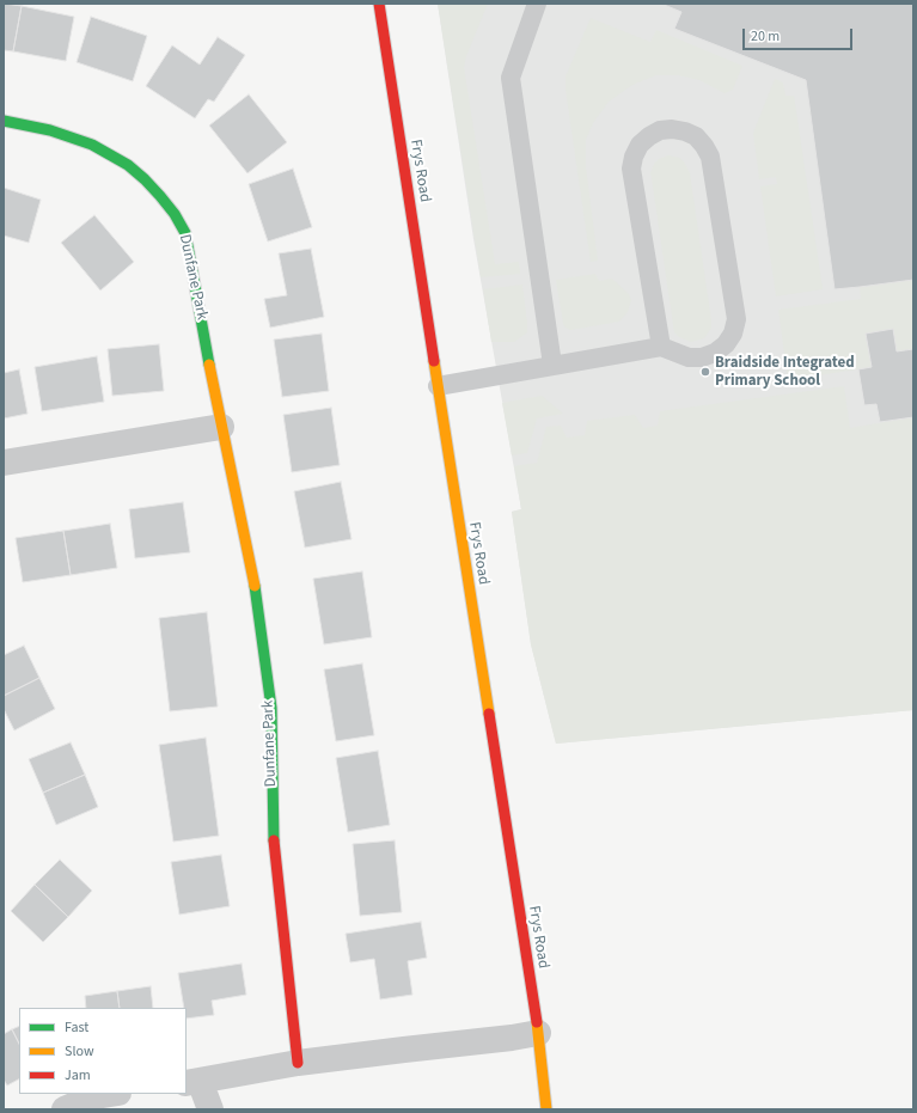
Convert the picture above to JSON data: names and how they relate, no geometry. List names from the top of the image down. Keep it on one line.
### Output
{"streets":{"street":["Frys Road","Dunfane Park"]},"places":["Braidside Integrated Primary School"],"legend":["Fast","Slow","Jam"],"scale_bar":"20 m"}
